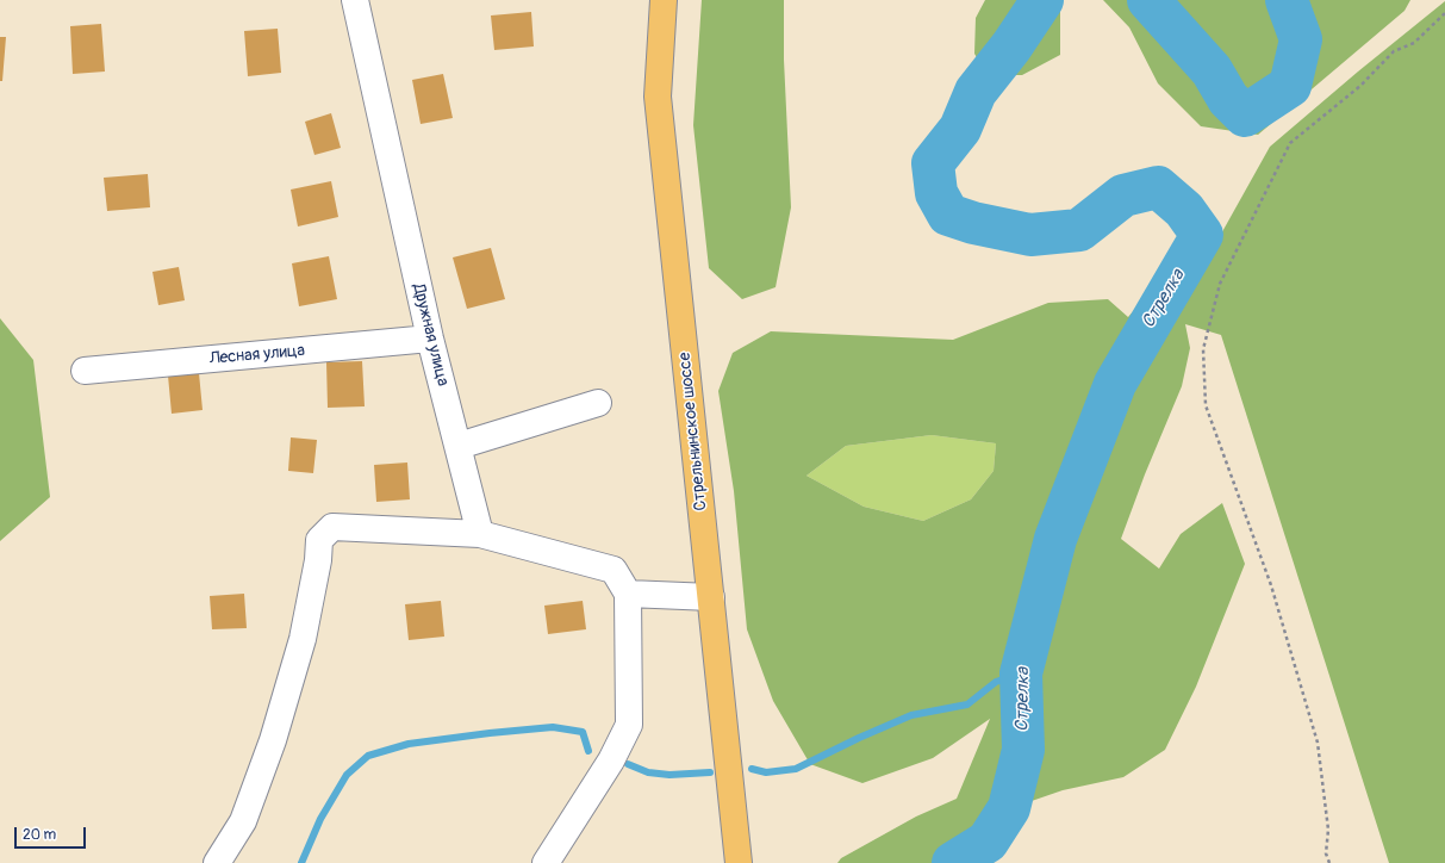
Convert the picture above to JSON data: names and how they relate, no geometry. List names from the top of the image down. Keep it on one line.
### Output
{"streets":{"main road":["Стрельнинское шоссе"],"street":["Дружная улица","Лесная улица"]},"crossings":[["Дружная улица","Лесная улица"]],"water":["Стрелка"],"scale_bar":"20 m"}
